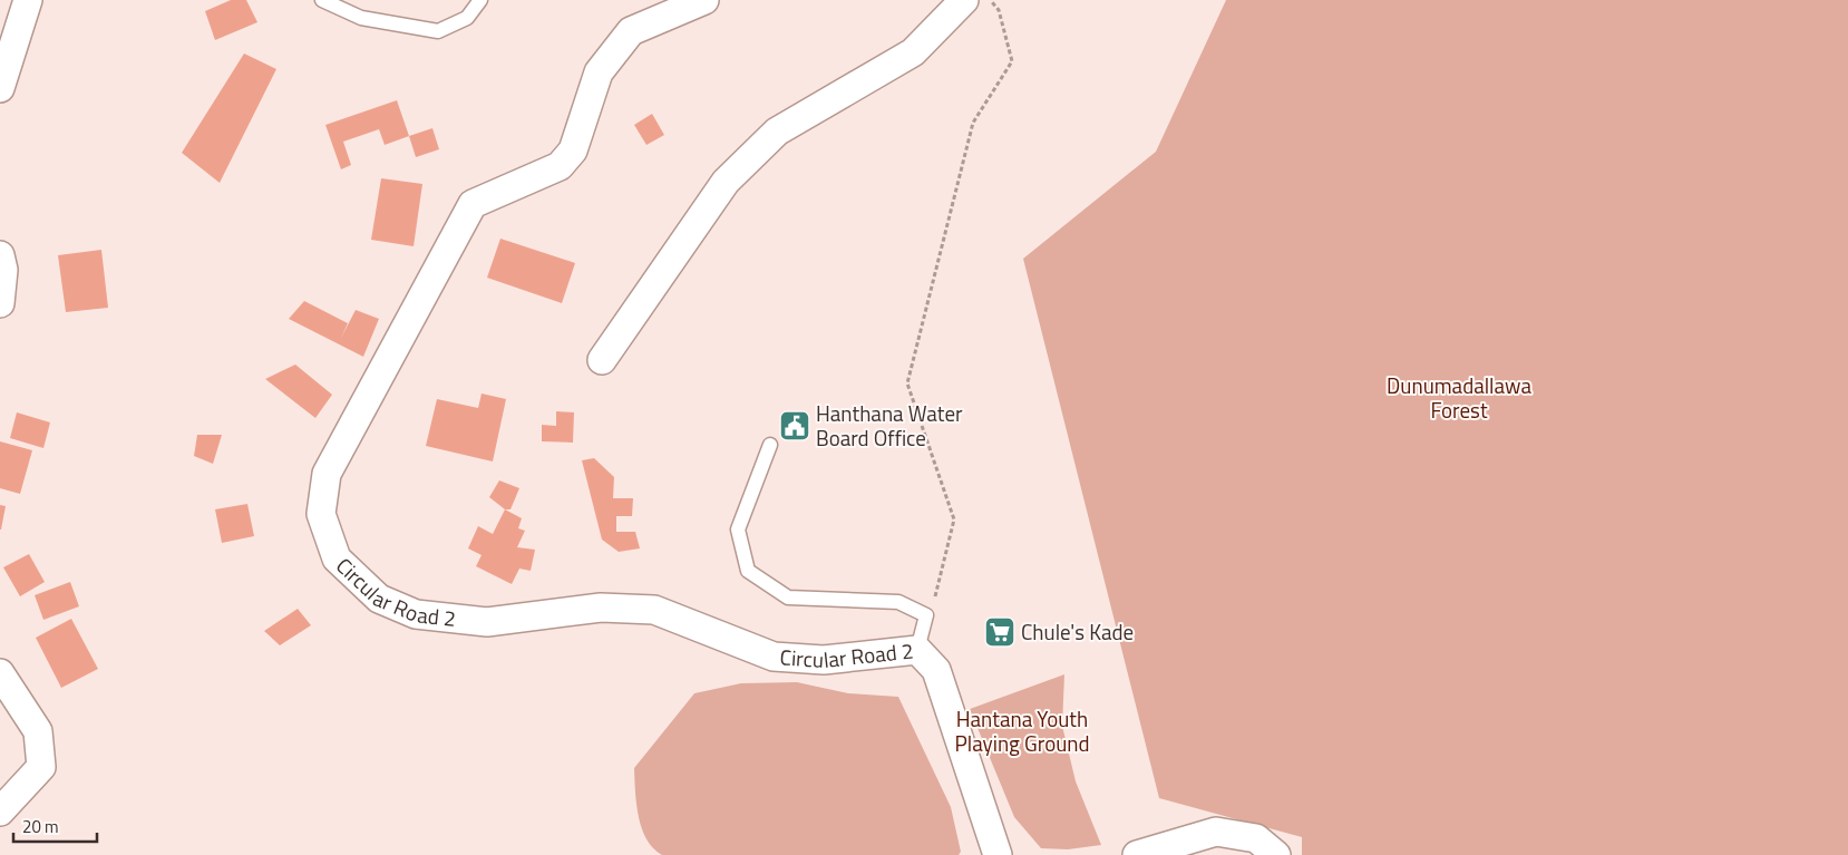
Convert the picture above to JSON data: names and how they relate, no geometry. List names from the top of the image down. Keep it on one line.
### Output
{"streets":{"street":["Circular Road 2"]},"parks":["Dunumadallawa Forest","Hantana Youth Playing Ground"],"places":{"public building":["Hanthana Water Board Office"],"supermarket":["Chule's Kade"]},"scale_bar":"20 m"}
